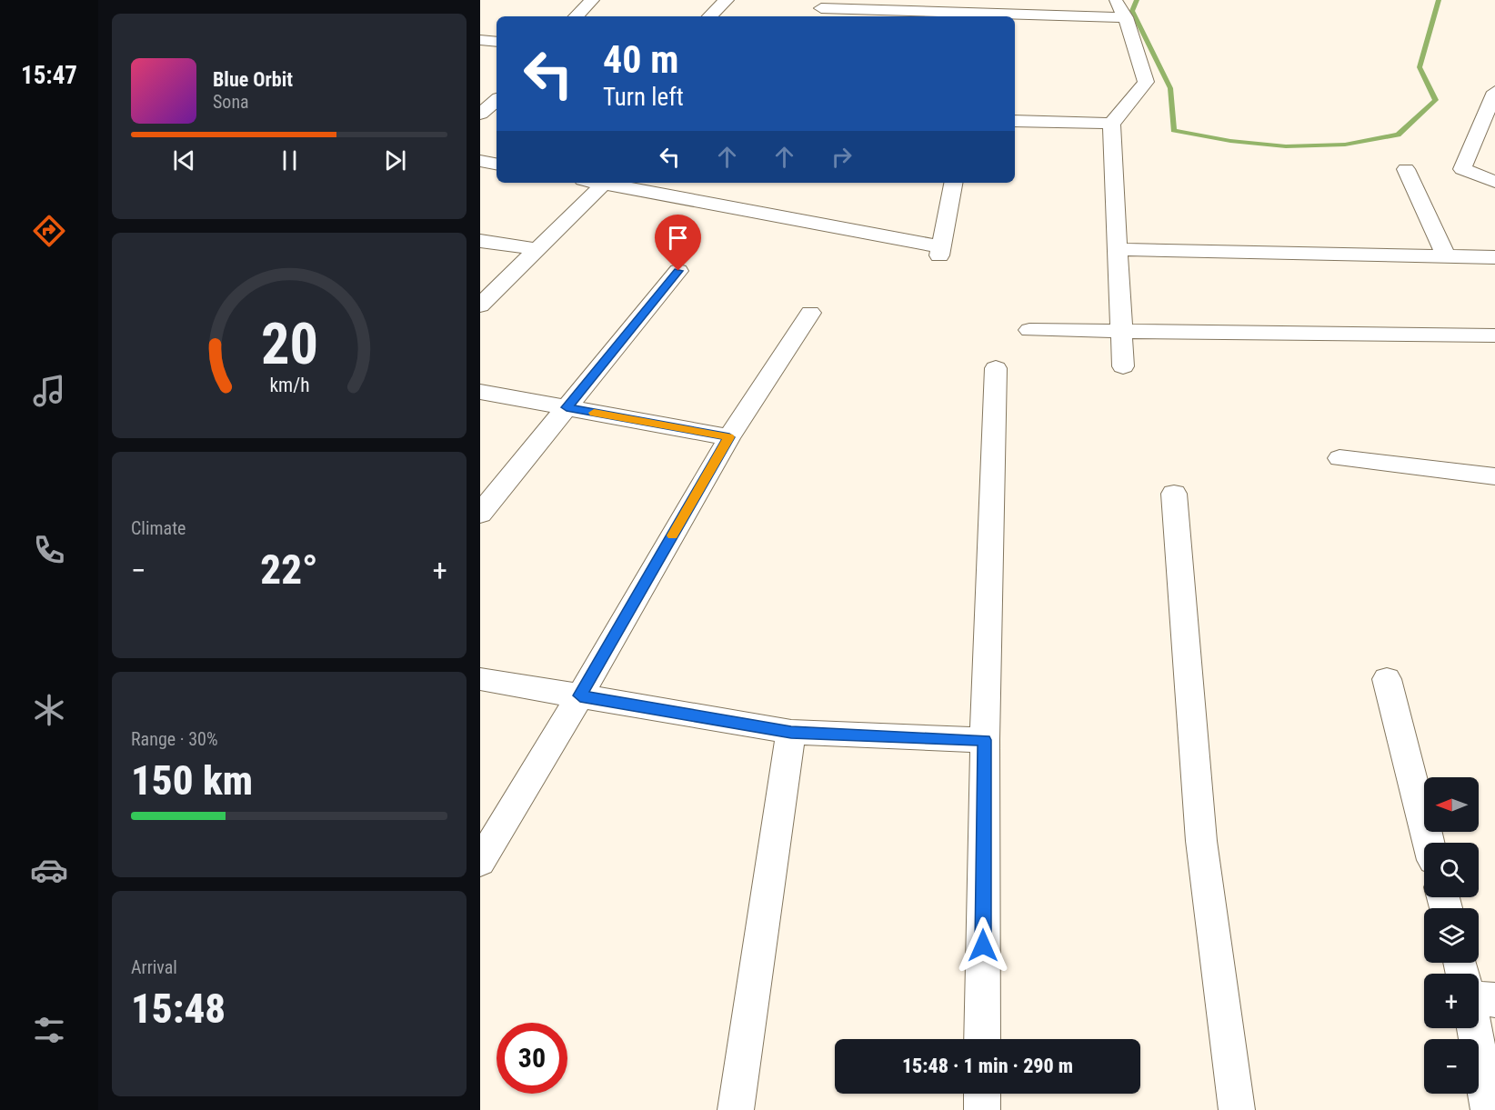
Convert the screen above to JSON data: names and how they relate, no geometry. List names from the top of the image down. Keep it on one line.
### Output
{"north":"left","page":{"tabs":"15:47","turn":["40 m","Turn left"],"song":["Blue Orbit","Sona"],"tile":["Climate",["Range · 30%","150 km"],["Arrival","15:48"]],"heat":["−","22°","+"],"map_buttons":["+","−"],"limit":"30","trip":"15:48 · 1 min · 290 m","gauge":["20","km/h"]}}
